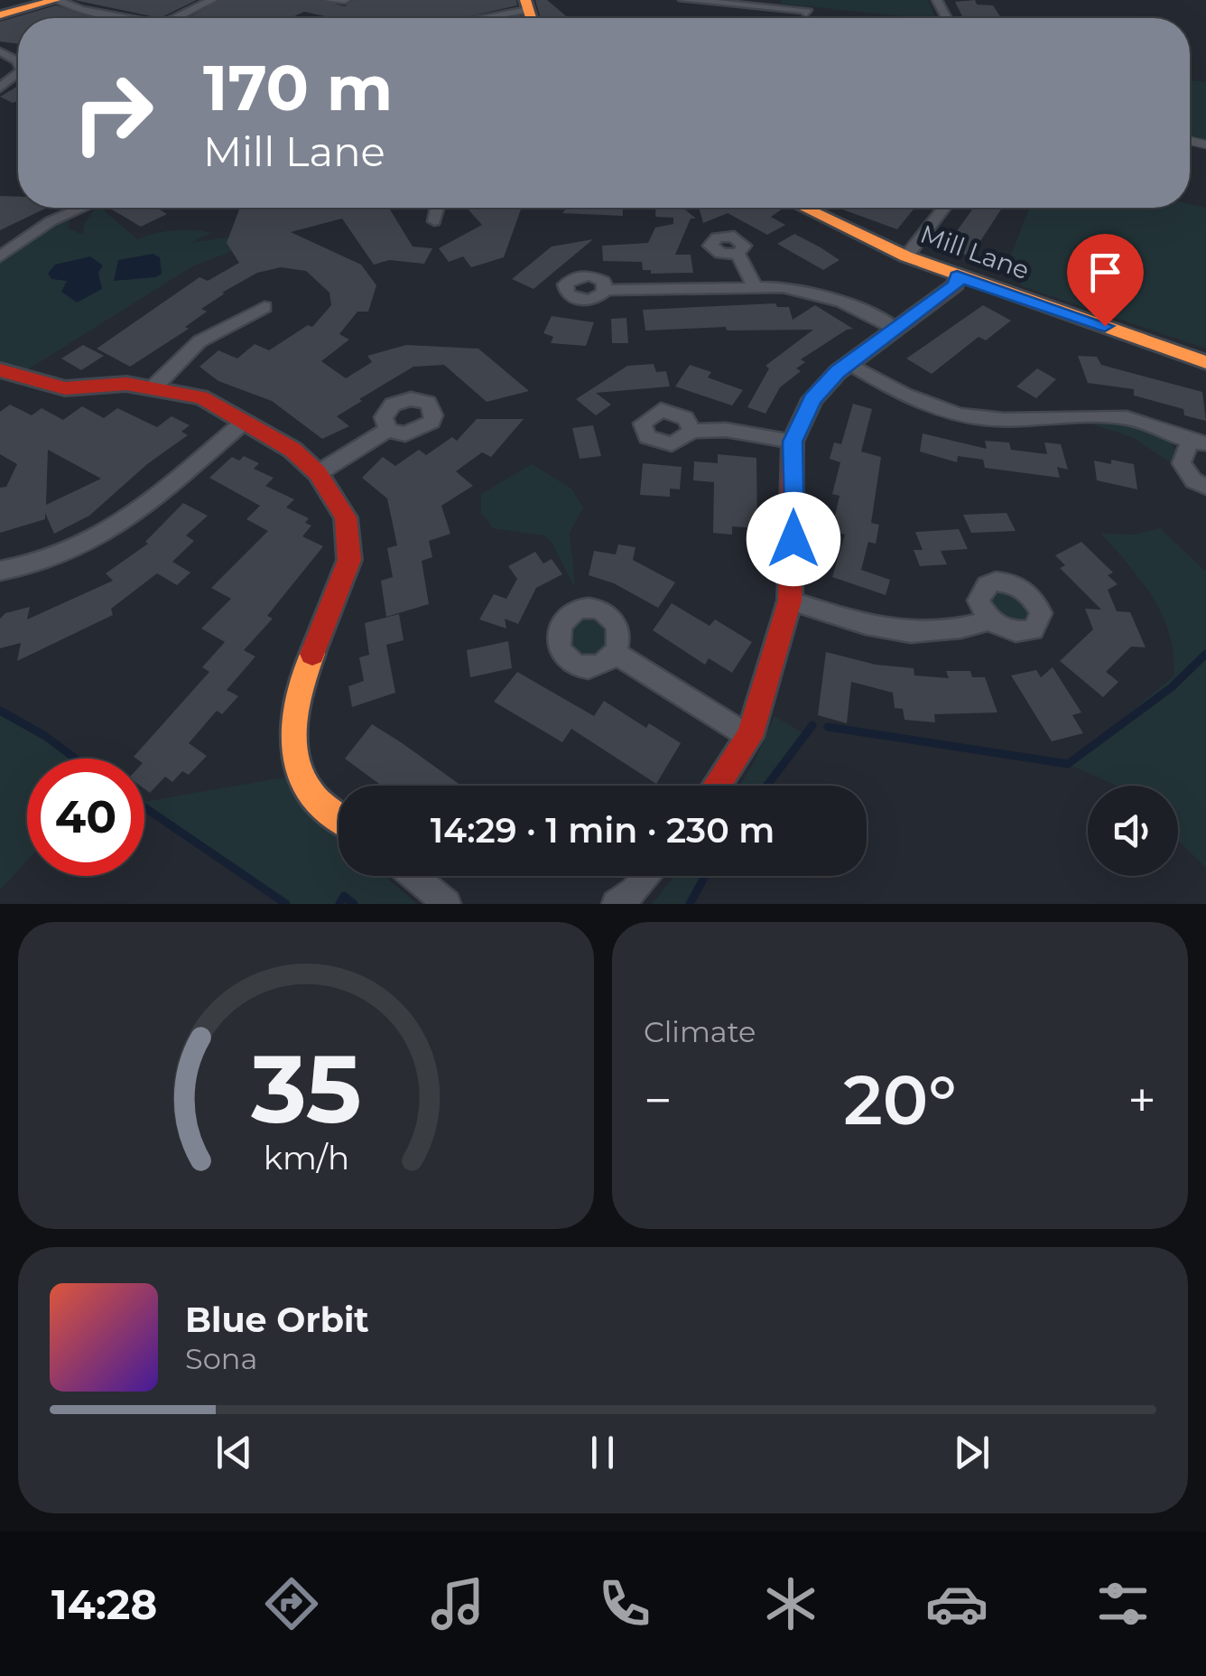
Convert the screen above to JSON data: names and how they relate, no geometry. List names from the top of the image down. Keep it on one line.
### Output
{"streets":{"street":["Mill Lane"]},"page":{"turn":["170 m","Mill Lane"],"limit":"40","trip":"14:29 · 1 min · 230 m","tile":"Climate","heat":["−","20°","+"],"song":["Blue Orbit","Sona"],"tabs":"14:28","gauge":["35","km/h"]}}
